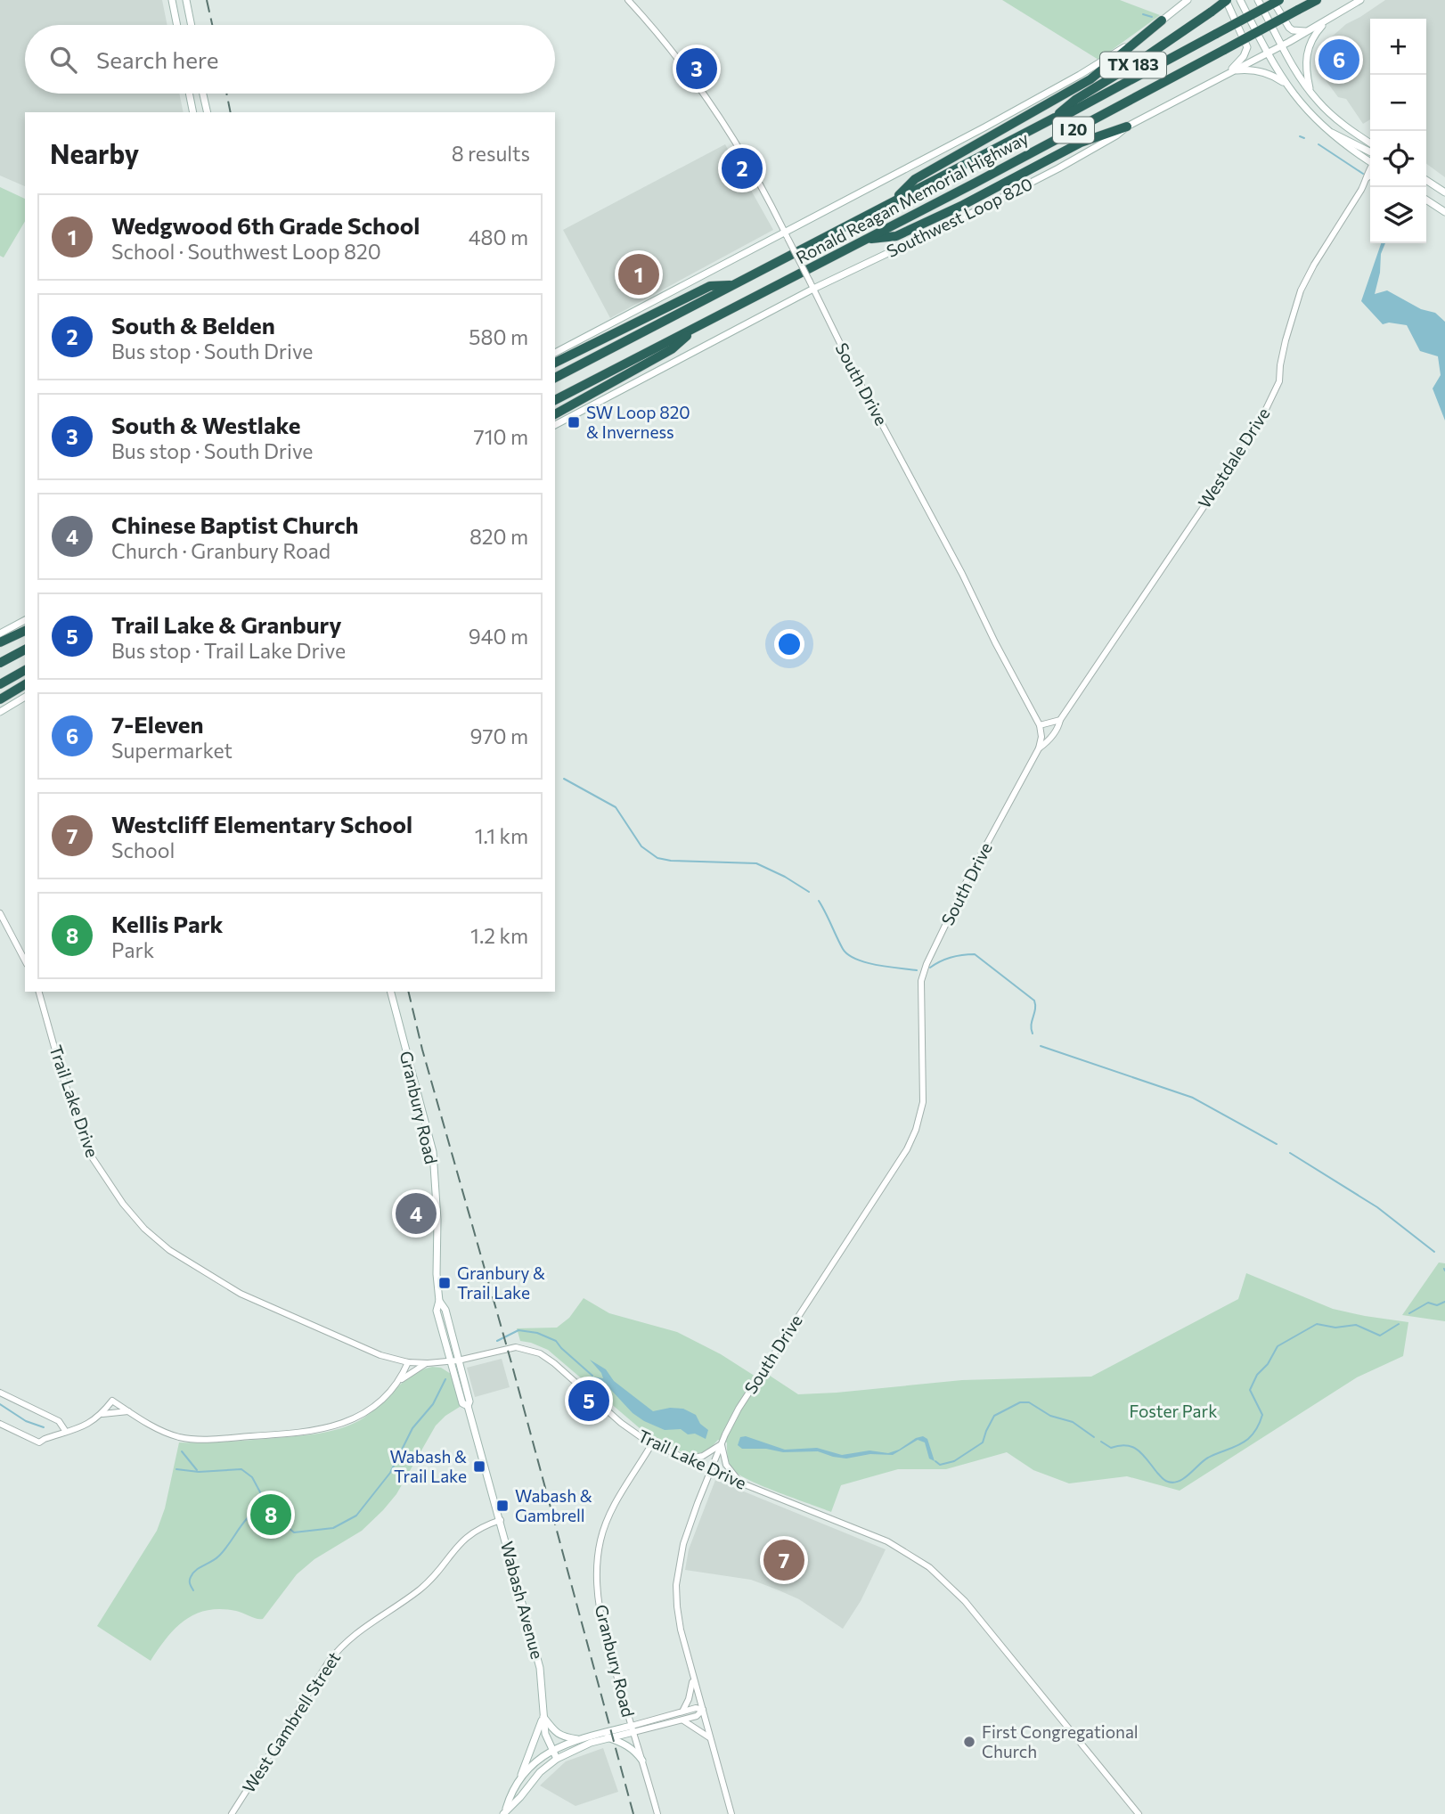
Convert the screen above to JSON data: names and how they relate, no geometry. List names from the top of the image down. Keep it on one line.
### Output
{"streets":{"highway":["TX 183","I 20","Ronald Reagan Memorial Highway"],"main road":["Southwest Loop 820","Granbury Road","Wabash Avenue"],"street":["South Drive","Westdale Drive","Trail Lake Drive","West Gambrell Street"]},"crossings":[["TX 183","Ronald Reagan Memorial Highway"],["Southwest Loop 820","South Drive"],["South Drive","Westdale Drive"],["South Drive","Trail Lake Drive"],["Trail Lake Drive","Granbury Road"],["Trail Lake Drive","Wabash Avenue"],["Granbury Road","Wabash Avenue"],["Wabash Avenue","West Gambrell Street"]],"parks":["Foster Park"],"places":{"transit":["SW Loop 820 & Inverness","Granbury & Trail Lake","Wabash & Trail Lake","Wabash & Gambrell"],"other":["First Congregational Church"]},"page":{"map_buttons":["+","−"],"search":"Search here","pins":["6","3","2","1","4","5","8","7"],"heading":["Nearby","8 results"],"list":[{"mark":"1","name":"Wedgwood 6th Grade School","note":"School · Southwest Loop 820","value":"480 m"},{"mark":"2","name":"South & Belden","note":"Bus stop · South Drive","value":"580 m"},{"mark":"3","name":"South & Westlake","note":"Bus stop · South Drive","value":"710 m"},{"mark":"4","name":"Chinese Baptist Church","note":"Church · Granbury Road","value":"820 m"},{"mark":"5","name":"Trail Lake & Granbury","note":"Bus stop · Trail Lake Drive","value":"940 m"},{"mark":"6","name":"7-Eleven","note":"Supermarket","value":"970 m"},{"mark":"7","name":"Westcliff Elementary School","note":"School","value":"1.1 km"},{"mark":"8","name":"Kellis Park","note":"Park","value":"1.2 km"}]}}
